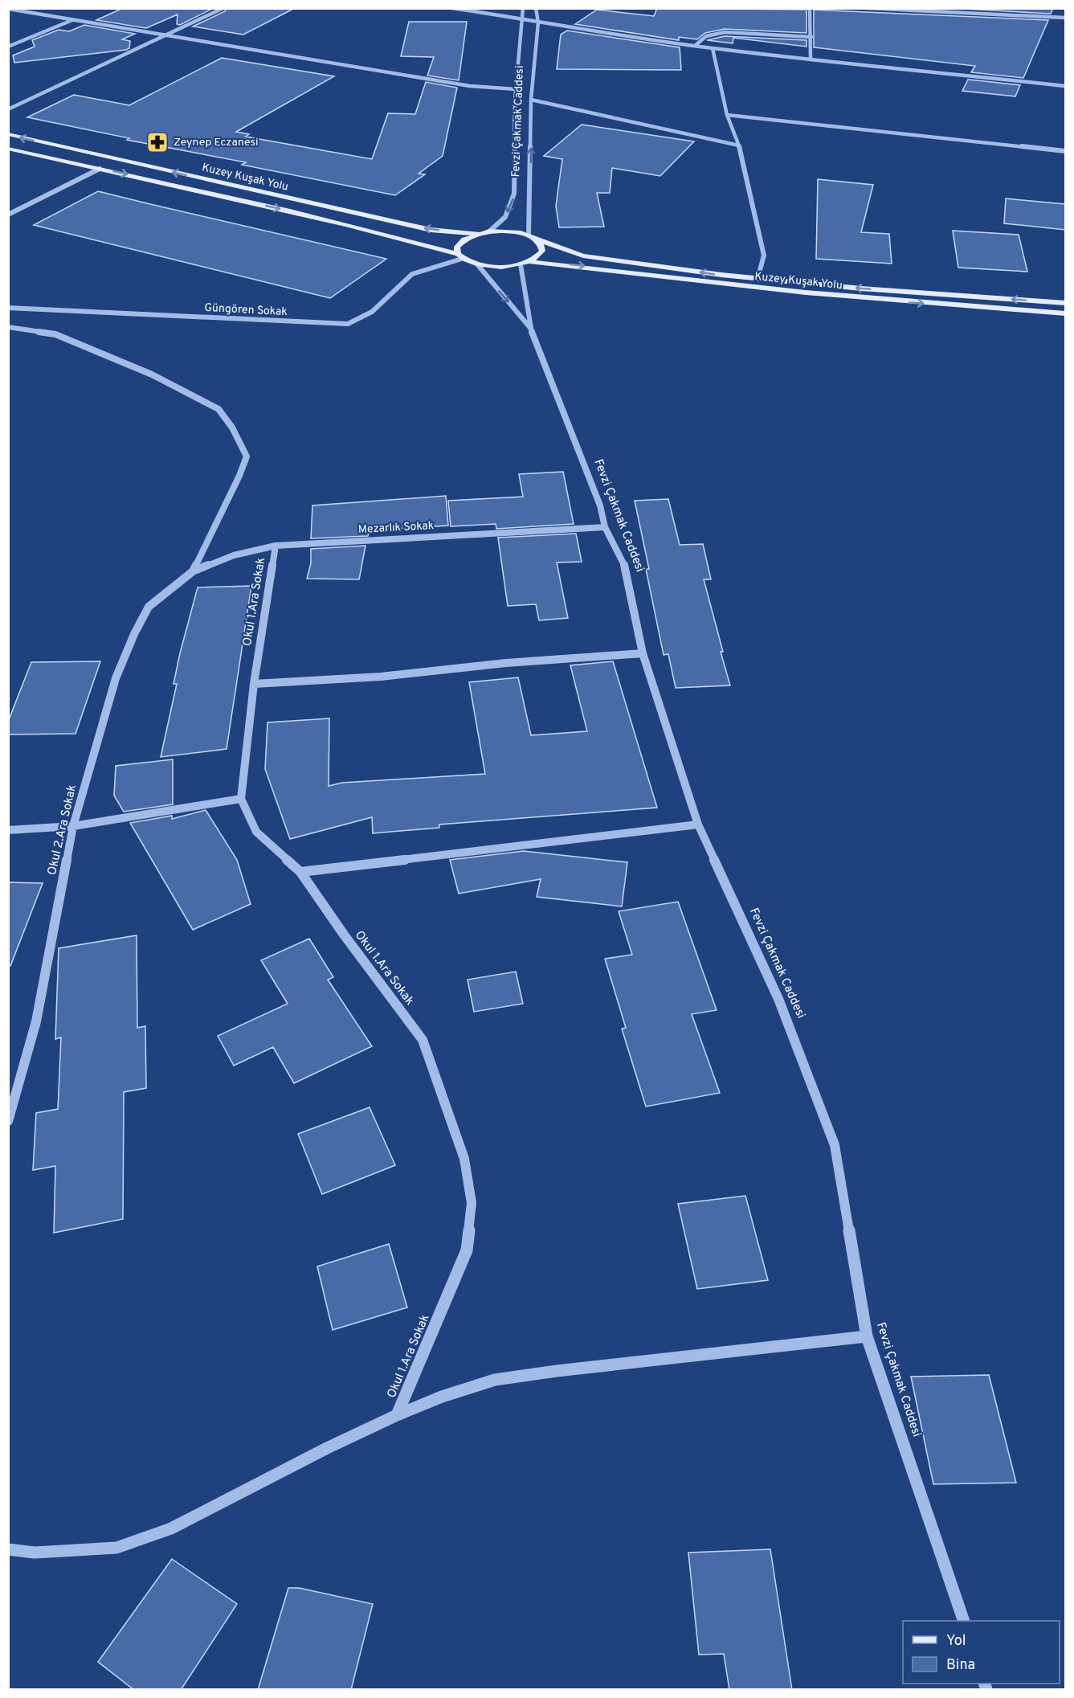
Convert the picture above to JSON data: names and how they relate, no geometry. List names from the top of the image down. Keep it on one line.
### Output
{"streets":{"main road":["Kuzey Kuşak Yolu"],"street":["Fevzi Çakmak Caddesi","Güngören Sokak","Mezarlık Sokak","Okul 1.Ara Sokak","Okul 2.Ara Sokak"]},"crossings":[["Fevzi Çakmak Caddesi","Kuzey Kuşak Yolu"],["Fevzi Çakmak Caddesi","Mezarlık Sokak"],["Kuzey Kuşak Yolu","Güngören Sokak"],["Mezarlık Sokak","Okul 1.Ara Sokak"],["Mezarlık Sokak","Okul 2.Ara Sokak"]],"places":{"pharmacy":["Zeynep Eczanesi"]},"legend":["Yol","Bina"]}
